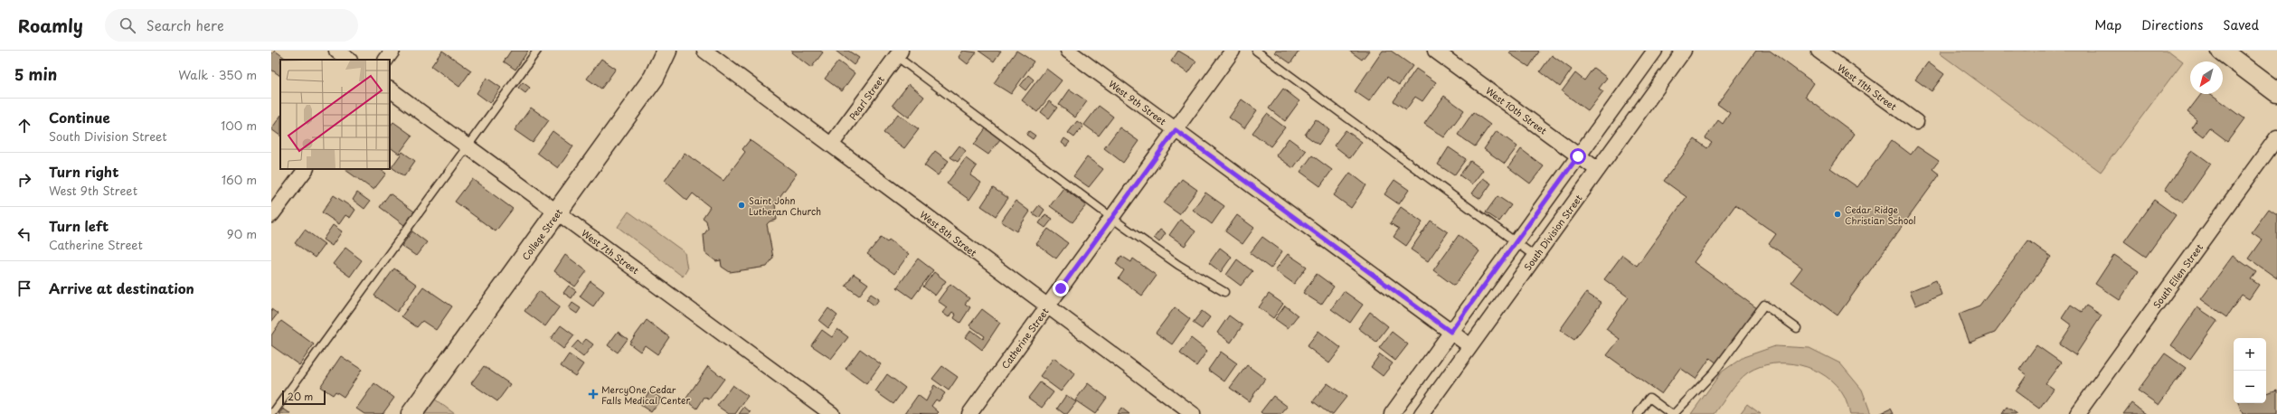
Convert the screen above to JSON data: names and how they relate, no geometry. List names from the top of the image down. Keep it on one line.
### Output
{"streets":{"street":["West 11th Street","Pearl Street","West 9th Street","West 10th Street","South Division Street","West 8th Street","College Street","West 7th Street","South Ellen Street","Catherine Street"]},"crossings":[["Pearl Street","West 8th Street"],["West 9th Street","South Division Street"],["West 9th Street","Catherine Street"],["West 10th Street","South Division Street"],["West 8th Street","Catherine Street"],["College Street","West 7th Street"]],"places":{"other":["Saint John Lutheran Church","Cedar Ridge Christian School"],"health":["MercyOne Cedar Falls Medical Center"]},"scale_bar":"20 m","north":"bottom left","page":{"header":"Roamly","search":"Search here","nav":["Map","Directions","Saved"],"heading":["5 min","Walk · 350 m"],"list":[["Continue","South Division Street","100 m"],["Turn right","West 9th Street","160 m"],["Turn left","Catherine Street","90 m"],"Arrive at destination"],"map_buttons":["+","−"],"scale":"20 m"}}
